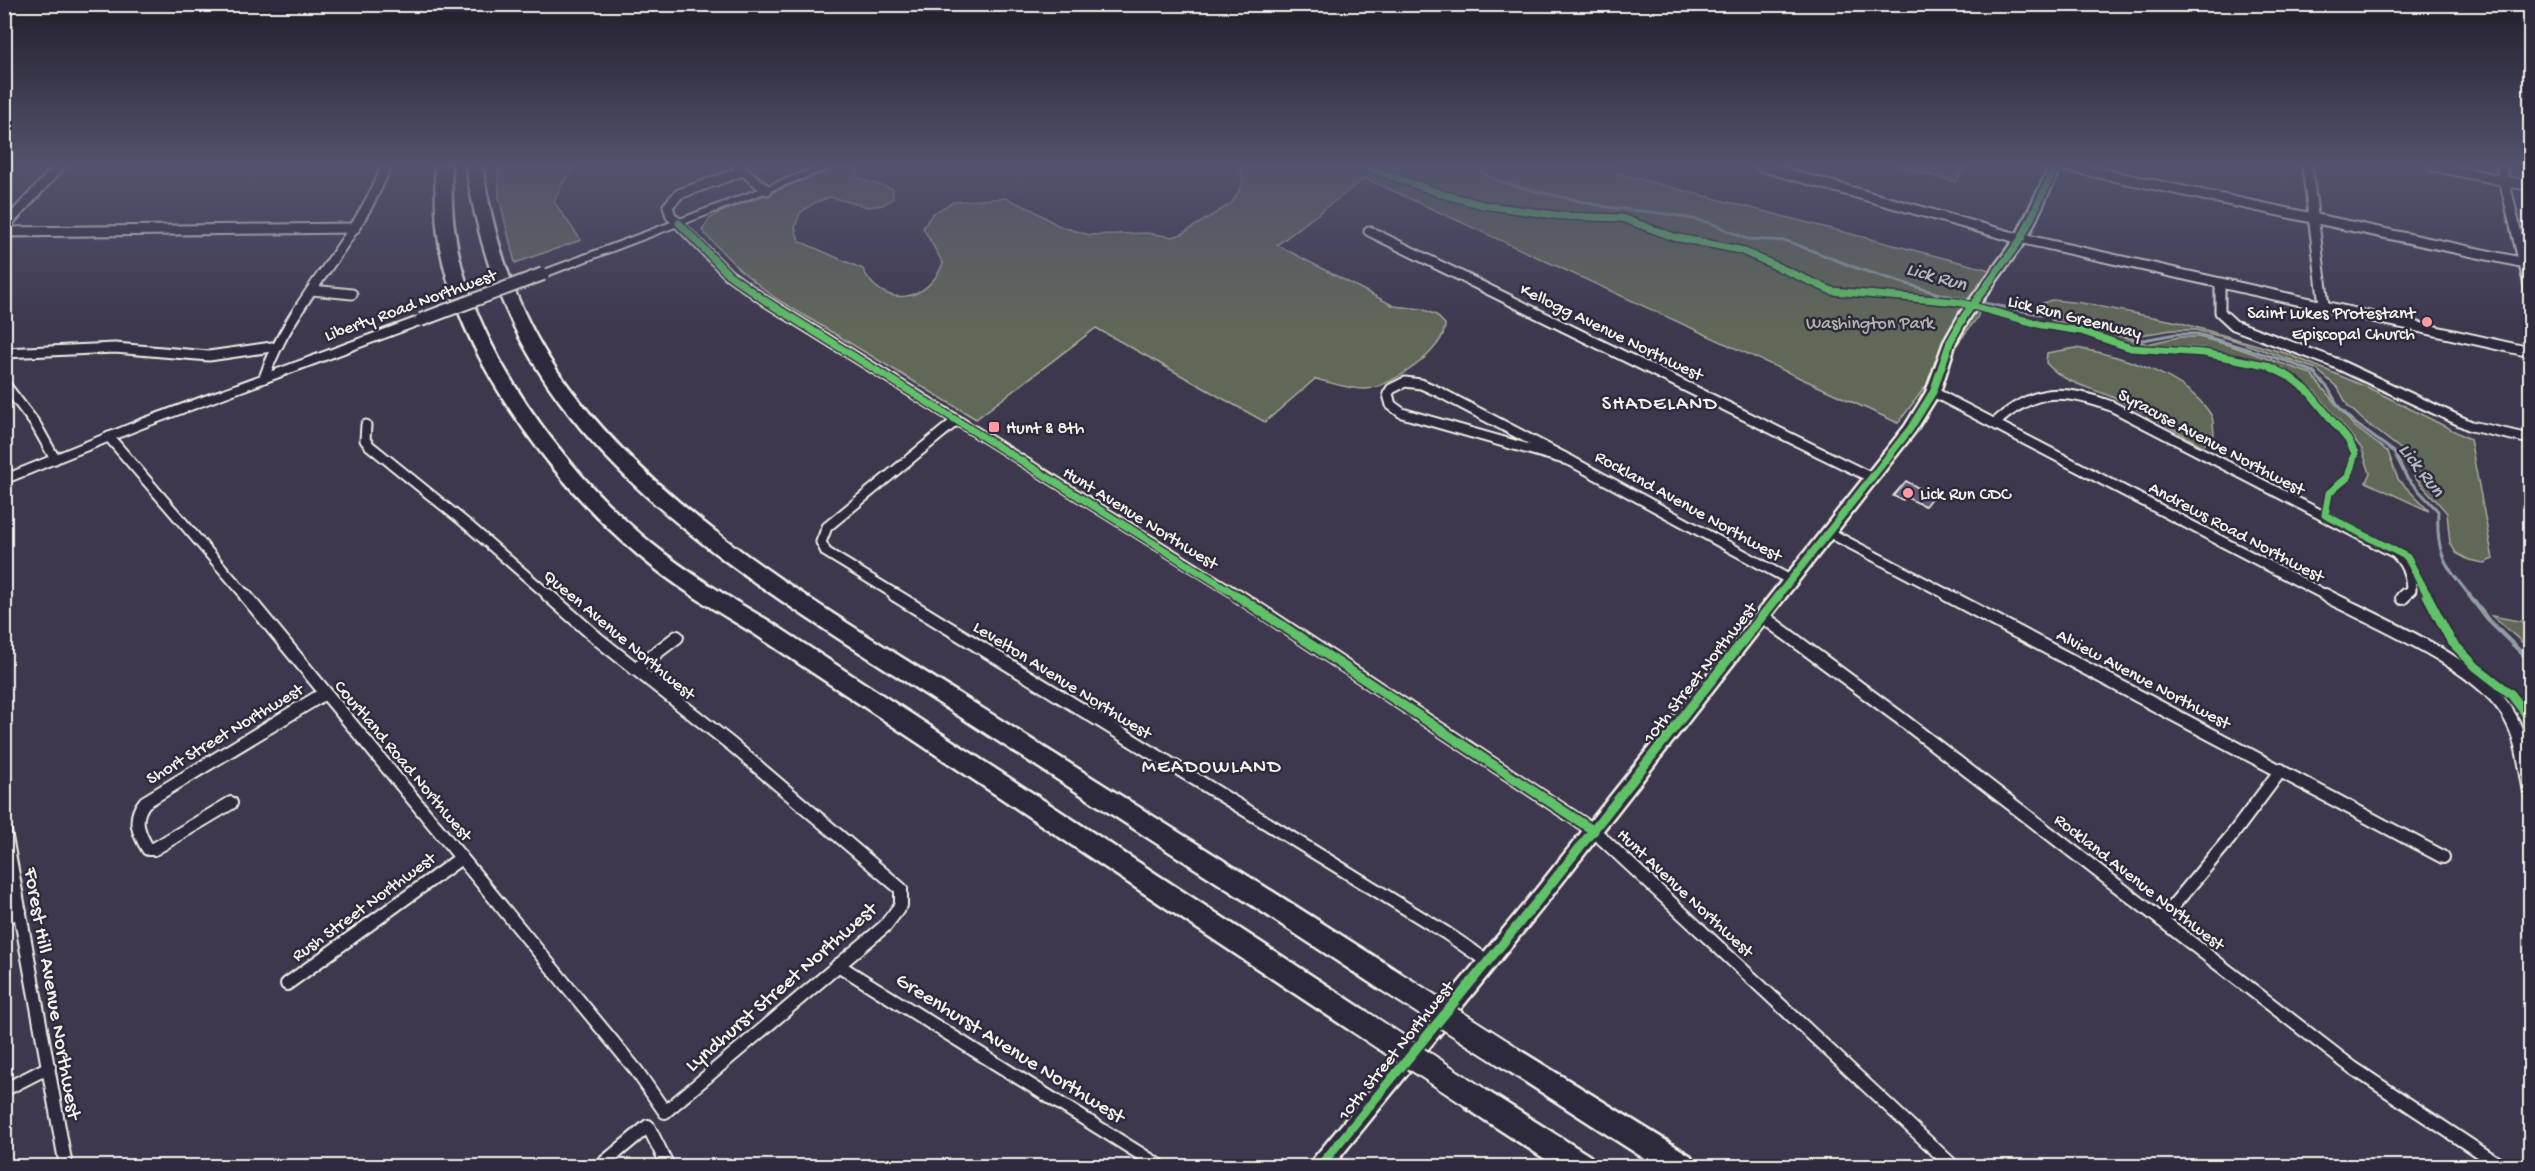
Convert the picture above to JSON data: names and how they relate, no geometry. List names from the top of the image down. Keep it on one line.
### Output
{"streets":{"main road":["10th Street Northwest"],"street":["Liberty Road Northwest","Kellogg Avenue Northwest","Syracuse Avenue Northwest","Rockland Avenue Northwest","Hunt Avenue Northwest","Andrews Road Northwest","Queen Avenue Northwest","Alview Avenue Northwest","Levelton Avenue Northwest","Short Street Northwest","Courtland Road Northwest","Rush Street Northwest","Lyndhurst Street Northwest","Forest Hill Avenue Northwest","Greenhurst Avenue Northwest"],"cycle path":["Lick Run Greenway"]},"crossings":[["Liberty Road Northwest","Hunt Avenue Northwest"],["Liberty Road Northwest","Courtland Road Northwest"],["Kellogg Avenue Northwest","10th Street Northwest"],["Syracuse Avenue Northwest","Andrews Road Northwest"],["Rockland Avenue Northwest","10th Street Northwest"],["Hunt Avenue Northwest","10th Street Northwest"],["Hunt Avenue Northwest","Levelton Avenue Northwest"],["Andrews Road Northwest","10th Street Northwest"],["Queen Avenue Northwest","Lyndhurst Street Northwest"],["10th Street Northwest","Alview Avenue Northwest"],["10th Street Northwest","Levelton Avenue Northwest"],["Short Street Northwest","Courtland Road Northwest"],["Courtland Road Northwest","Rush Street Northwest"],["Courtland Road Northwest","Lyndhurst Street Northwest"],["Lyndhurst Street Northwest","Greenhurst Avenue Northwest"]],"districts":["SHADELAND","MEADOWLAND"],"water":["Lick Run"],"parks":["Washington Park"],"places":{"other":["Saint Lukes Protestant Episcopal Church","Lick Run CDC"],"transit":["Hunt & 8th"]}}
